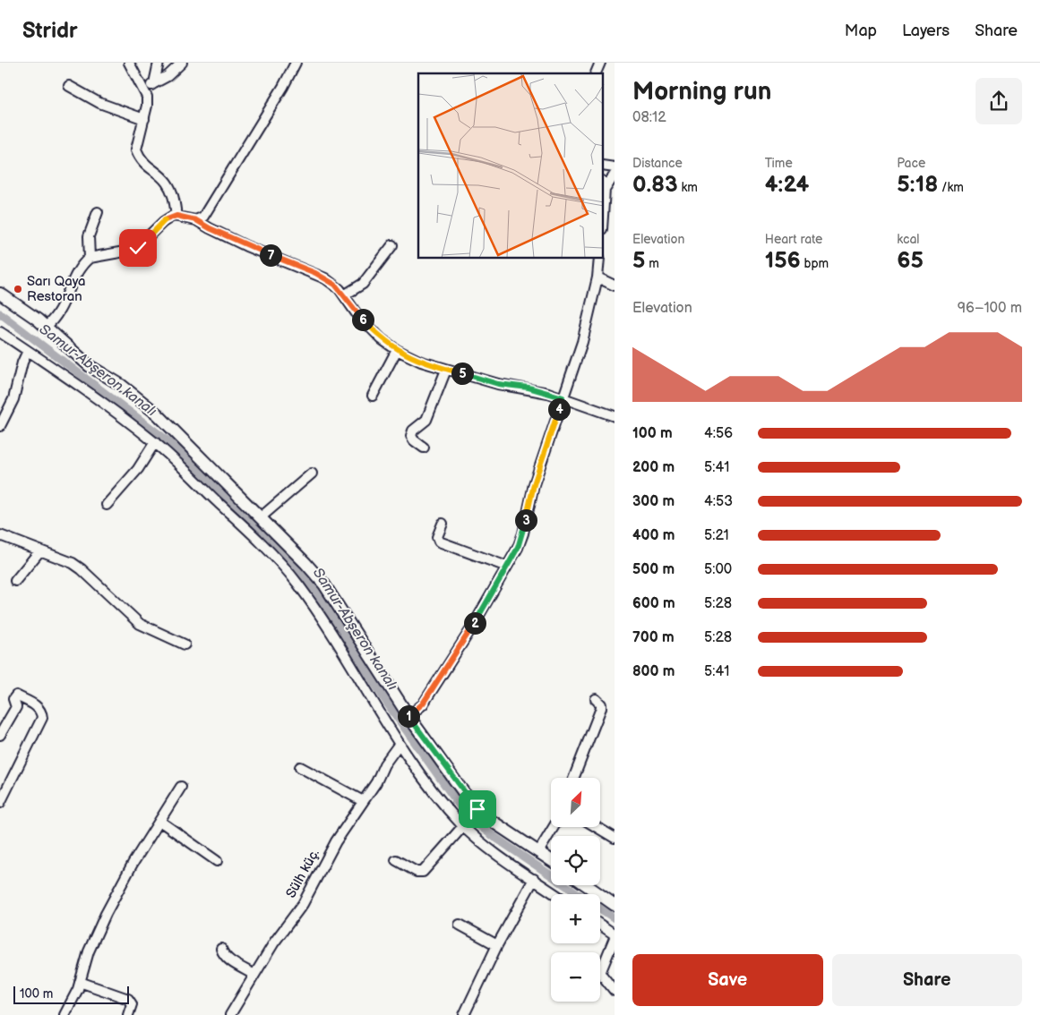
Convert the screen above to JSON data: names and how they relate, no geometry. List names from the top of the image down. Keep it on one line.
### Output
{"streets":{"street":["Sülh küç."]},"water":["Samur-Abşeron kanalı"],"places":["Sarı Qaya Restoran"],"scale_bar":"100 m","north":"top right","page":{"header":"Stridr","nav":["Map","Layers","Share"],"heading":["Morning run","08:12"],"stats":[["Distance","0.83 km"],["Time","4:24"],["Pace","5:18 /km"],["Elevation","5 m"],["Heart rate","156 bpm"],["kcal","65"]],"pins":["7","6","5","4","3","2","1"],"chart":["Elevation","96–100 m"],"list":[{"name":"100 m","note":"4:56"},{"name":"200 m","note":"5:41"},{"name":"300 m","note":"4:53"},{"name":"400 m","note":"5:21"},{"name":"500 m","note":"5:00"},{"name":"600 m","note":"5:28"},{"name":"700 m","note":"5:28"},{"name":"800 m","note":"5:41"}],"map_buttons":["+","−"],"buttons":["Save","Share"],"scale":"100 m"}}
